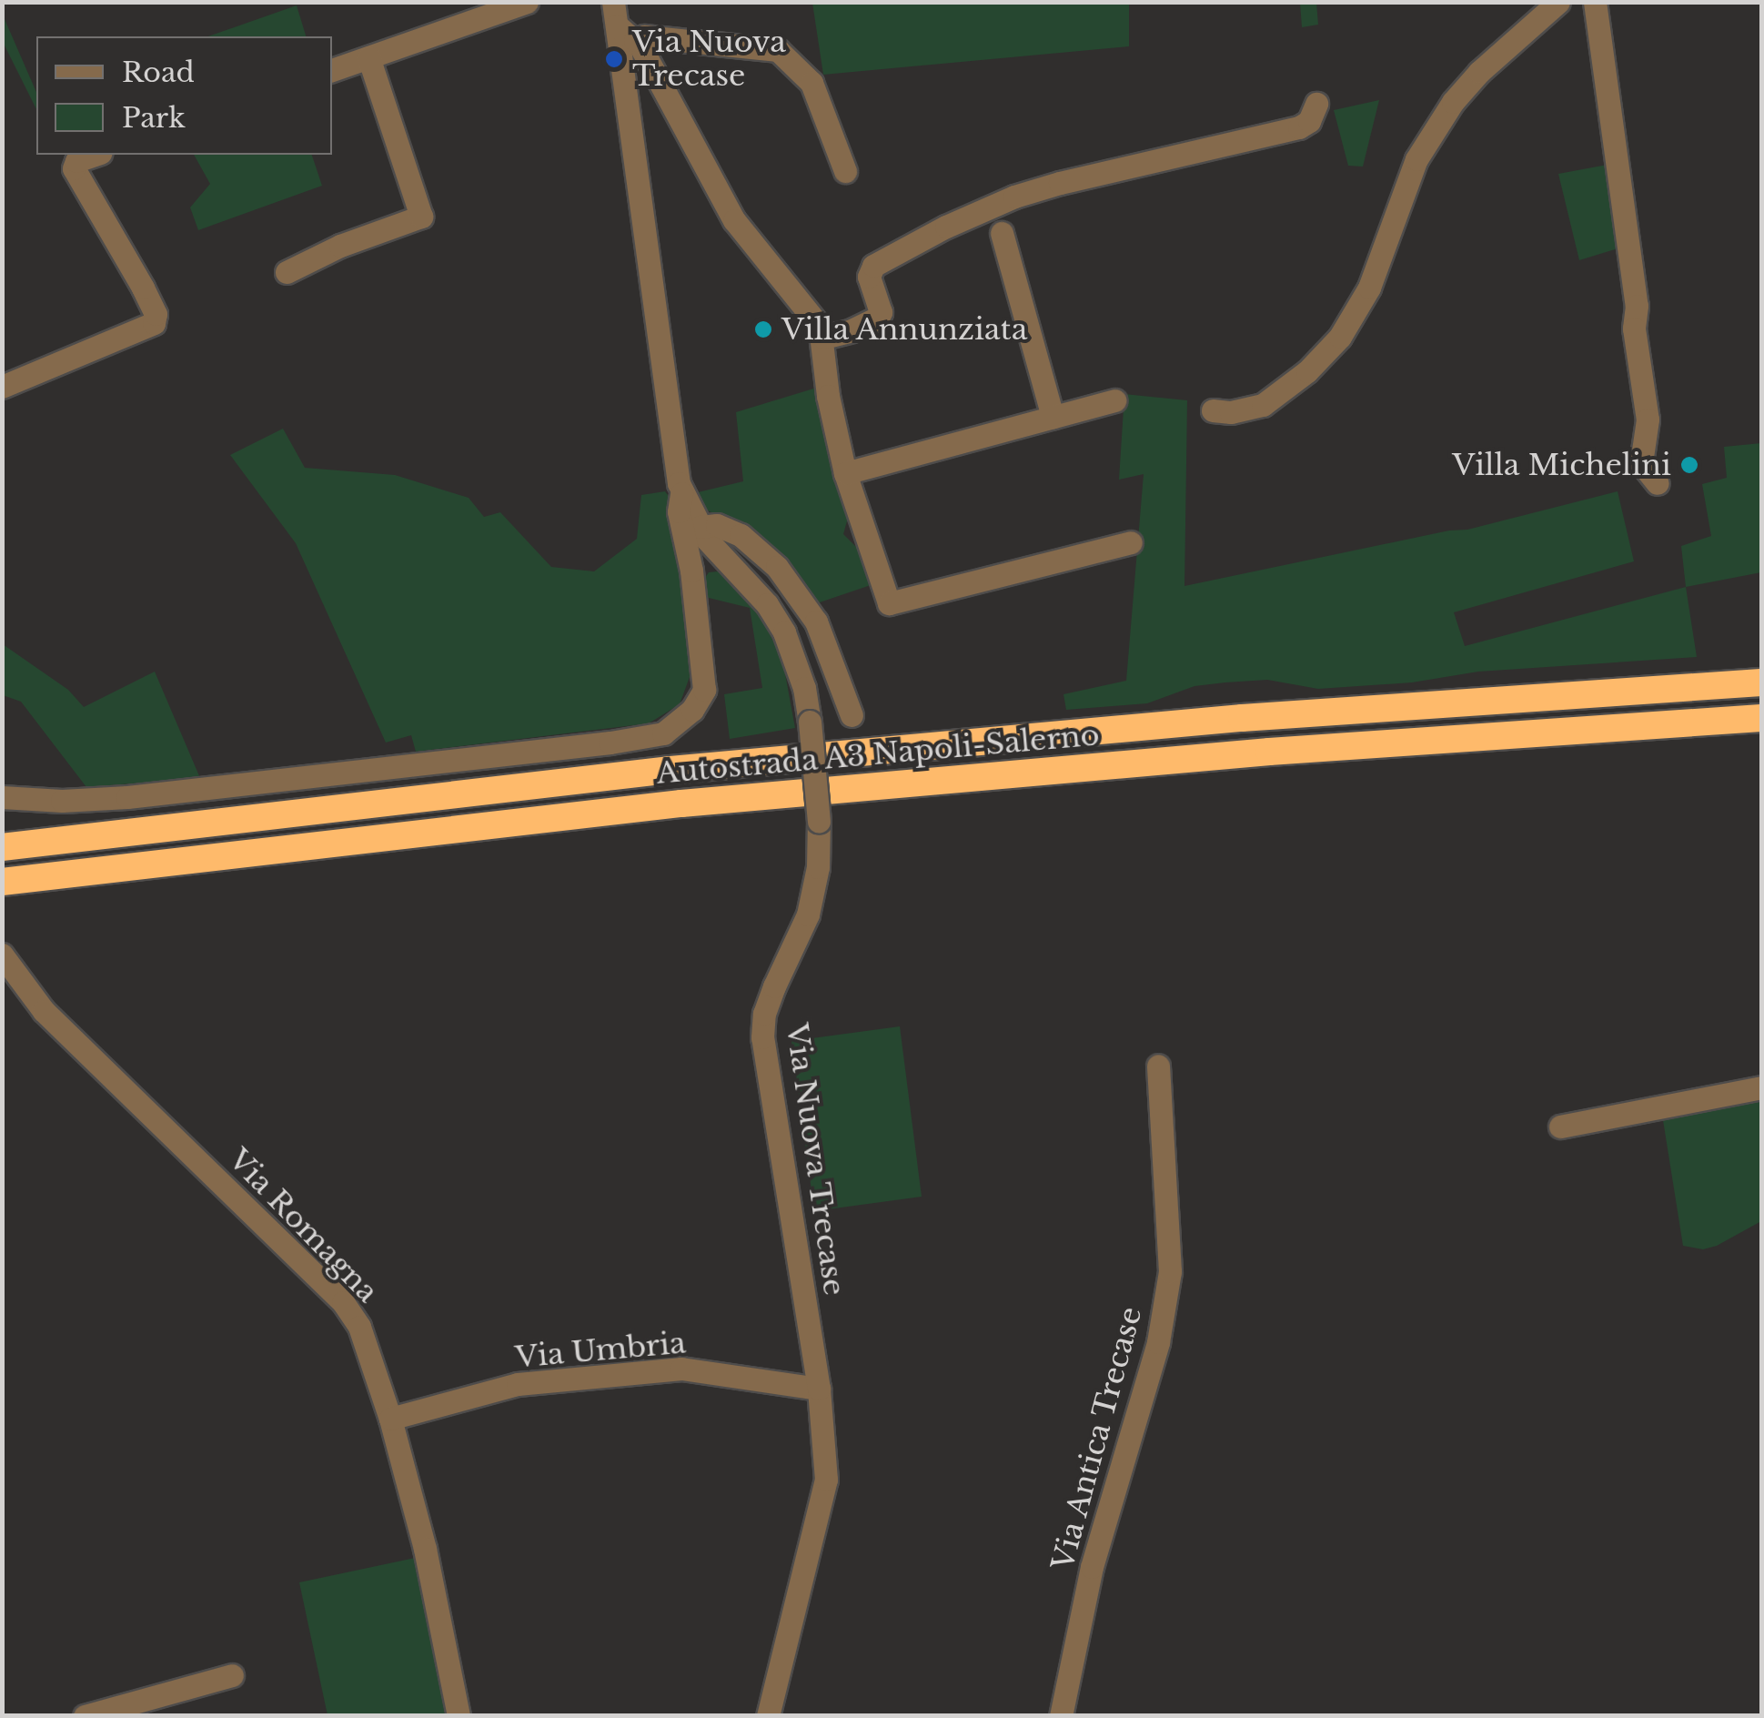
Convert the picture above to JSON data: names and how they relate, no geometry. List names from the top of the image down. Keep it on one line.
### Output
{"streets":{"highway":["Autostrada A3 Napoli-Salerno"],"street":["Via Nuova Trecase","Via Romagna","Via Umbria","Via Antica Trecase"]},"crossings":[["Via Nuova Trecase","Via Umbria"],["Via Romagna","Via Umbria"]],"places":["Via Nuova Trecase","Villa Annunziata","Villa Michelini"],"legend":["Road","Park"]}
